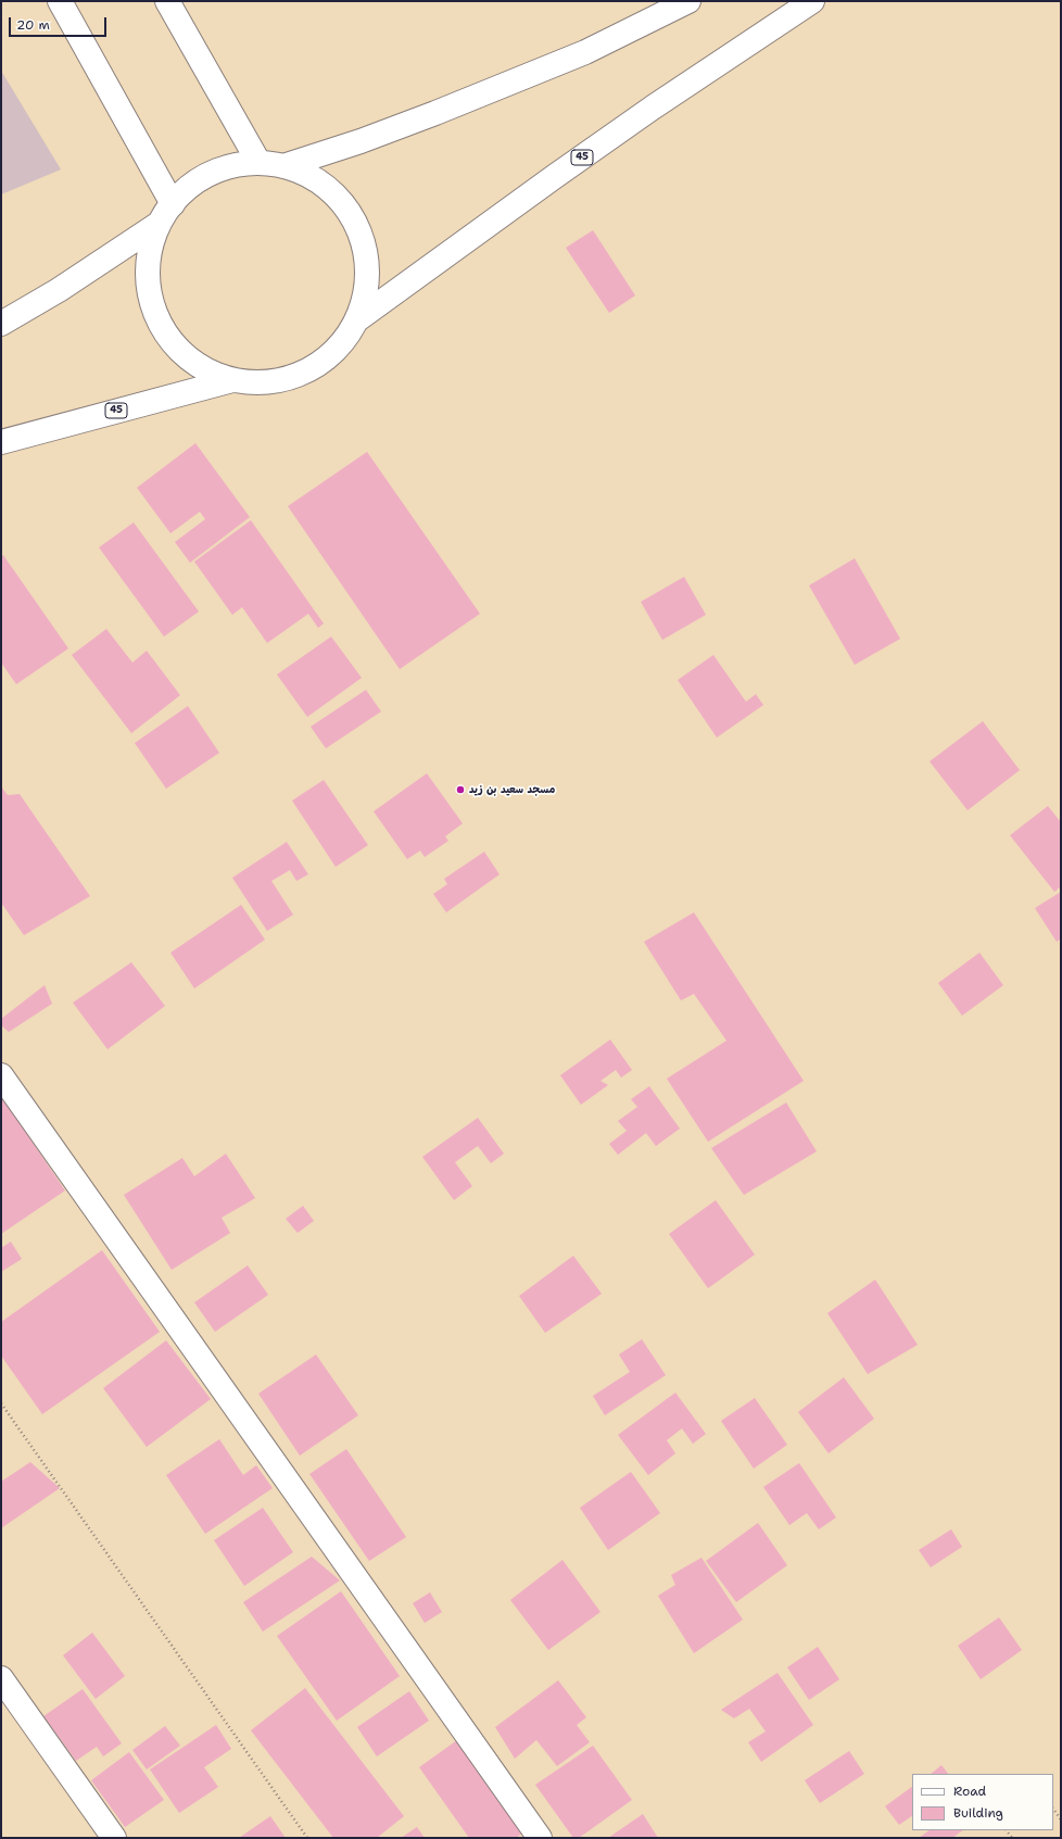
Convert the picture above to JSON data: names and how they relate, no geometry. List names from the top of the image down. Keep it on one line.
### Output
{"streets":{"main road":["45"]},"places":["مسجد سعيد بن زيد"],"legend":["Road","Building"],"scale_bar":"20 m"}
